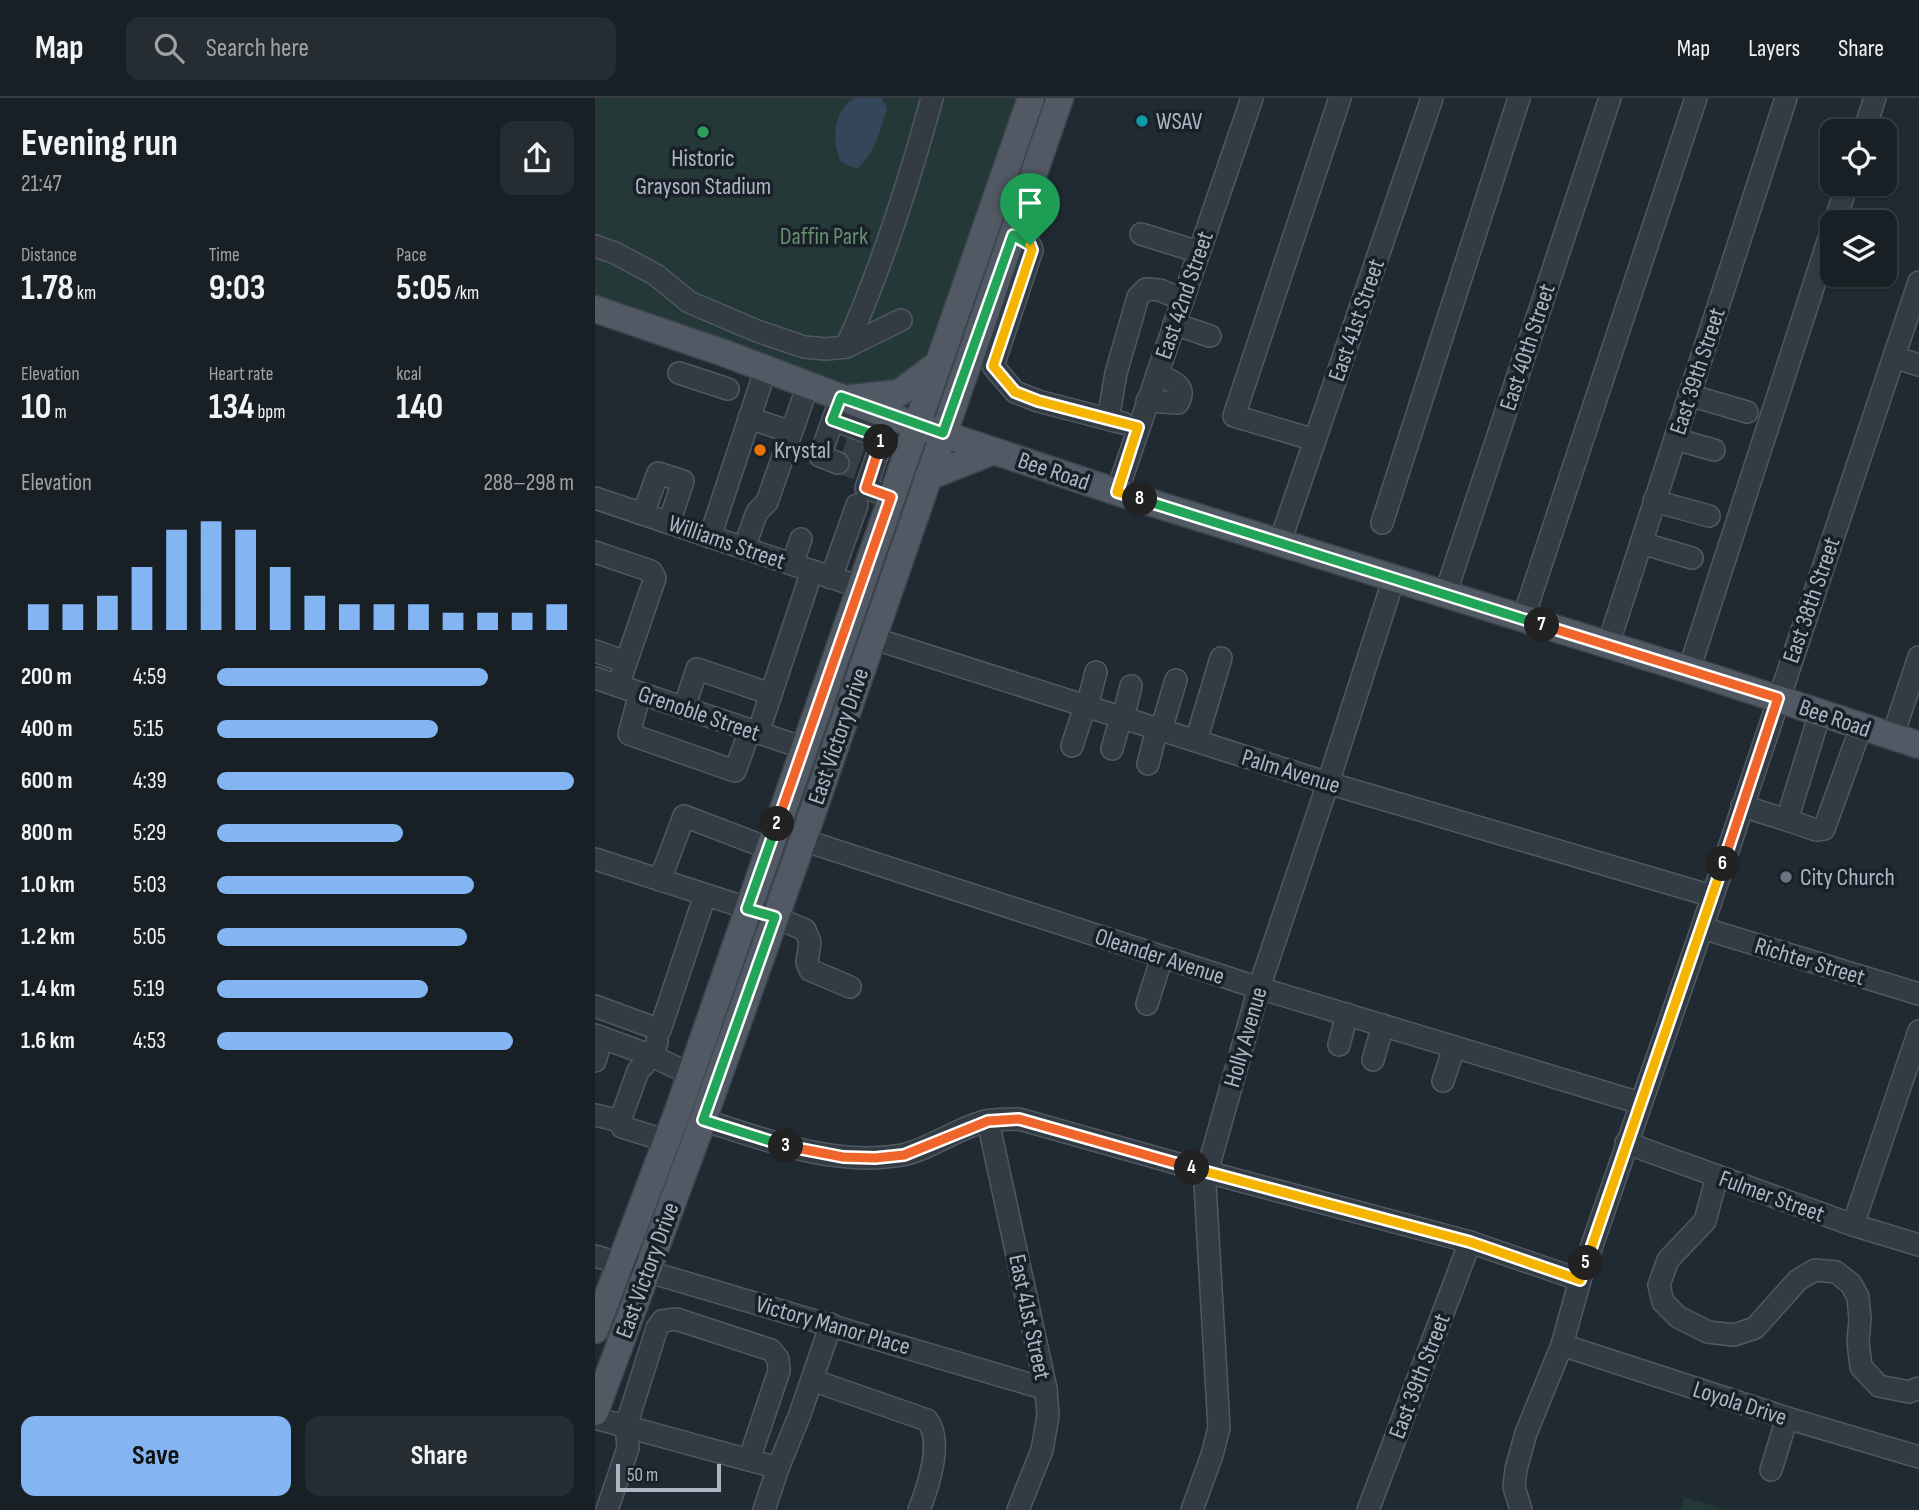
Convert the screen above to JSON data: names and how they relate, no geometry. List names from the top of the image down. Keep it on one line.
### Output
{"streets":{"main road":["Bee Road","East Victory Drive"],"street":["East 42nd Street","East 41st Street","East 40th Street","East 39th Street","Williams Street","East 38th Street","Grenoble Street","Palm Avenue","Oleander Avenue","Richter Street","Holly Avenue","Fulmer Street","Victory Manor Place","Loyola Drive"]},"crossings":[["East 42nd Street","Bee Road"],["East 41st Street","Bee Road"],["East 41st Street","Victory Manor Place"],["East 40th Street","Bee Road"],["East 39th Street","Bee Road"],["Bee Road","East 38th Street"],["Bee Road","East Victory Drive"],["Bee Road","Holly Avenue"],["Williams Street","East Victory Drive"],["East 38th Street","Palm Avenue"],["East 38th Street","Oleander Avenue"],["East 38th Street","Richter Street"],["East 38th Street","Fulmer Street"],["East 38th Street","Loyola Drive"],["Grenoble Street","East Victory Drive"],["East Victory Drive","Palm Avenue"],["East Victory Drive","Oleander Avenue"],["East Victory Drive","Victory Manor Place"],["Palm Avenue","Holly Avenue"],["Oleander Avenue","Holly Avenue"]],"parks":["Daffin Park"],"places":["WSAV","Historic Grayson Stadium","Krystal","City Church"],"scale_bar":"50 m","page":{"header":"Map","search":"Search here","nav":["Map","Layers","Share"],"heading":["Evening run","21:47"],"stats":[["Distance","1.78 km"],["Time","9:03"],["Pace","5:05 /km"],["Elevation","10 m"],["Heart rate","134 bpm"],["kcal","140"]],"pins":["1","8","7","2","6","3","4","5"],"chart":["Elevation","288–298 m"],"list":[{"name":"200 m","note":"4:59"},{"name":"400 m","note":"5:15"},{"name":"600 m","note":"4:39"},{"name":"800 m","note":"5:29"},{"name":"1.0 km","note":"5:03"},{"name":"1.2 km","note":"5:05"},{"name":"1.4 km","note":"5:19"},{"name":"1.6 km","note":"4:53"}],"buttons":["Save","Share"],"scale":"50 m"}}
